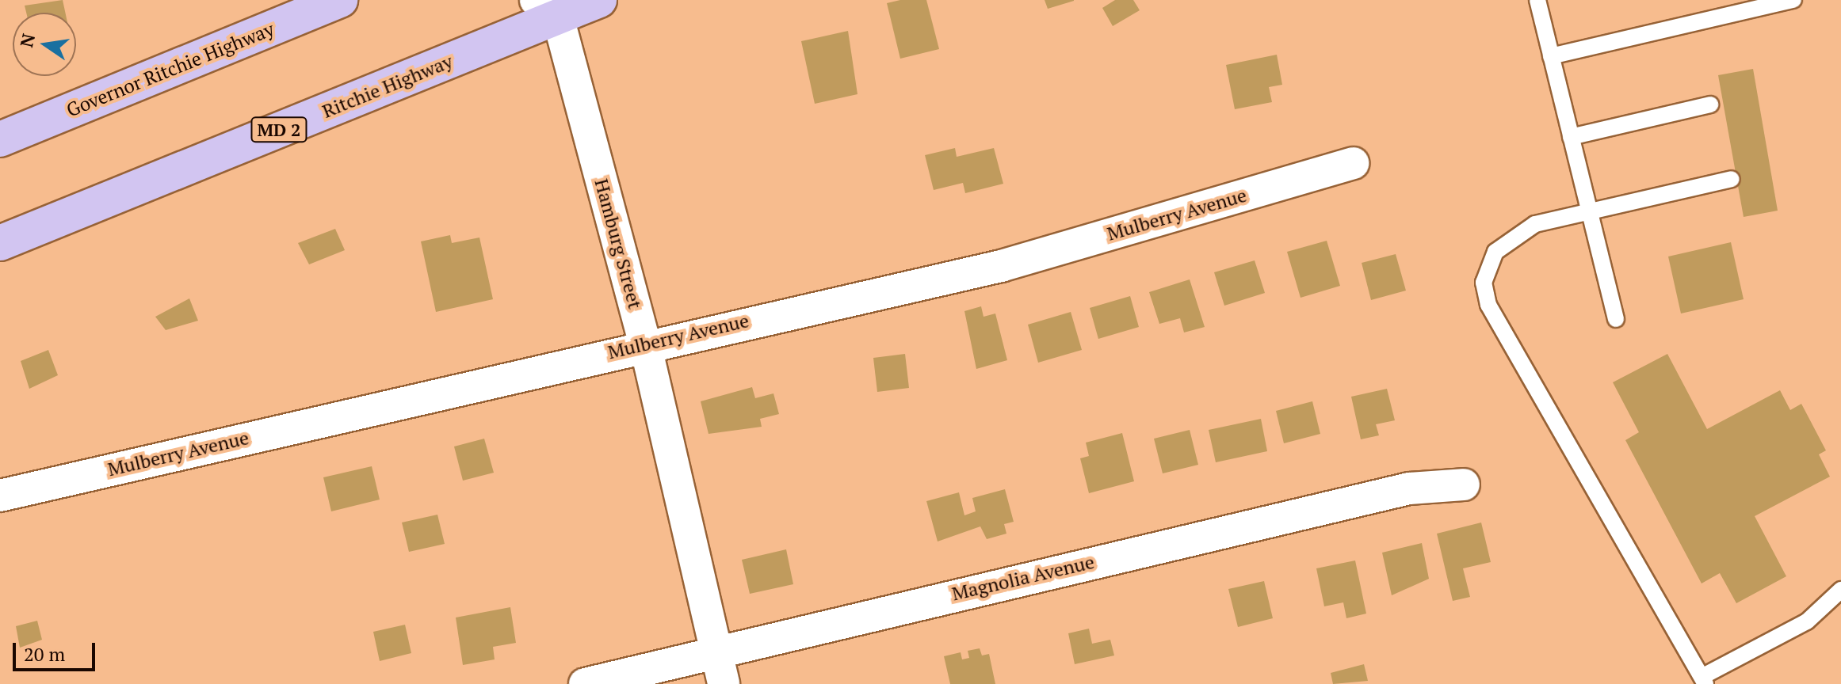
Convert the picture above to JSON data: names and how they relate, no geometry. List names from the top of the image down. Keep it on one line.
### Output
{"streets":{"highway":["Governor Ritchie Highway","Ritchie Highway","MD 2"],"street":["Mulberry Avenue","Hamburg Street","Magnolia Avenue"]},"crossings":[["Ritchie Highway","Hamburg Street"],["Mulberry Avenue","Hamburg Street"],["Hamburg Street","Magnolia Avenue"]],"scale_bar":"20 m","north":"left"}
